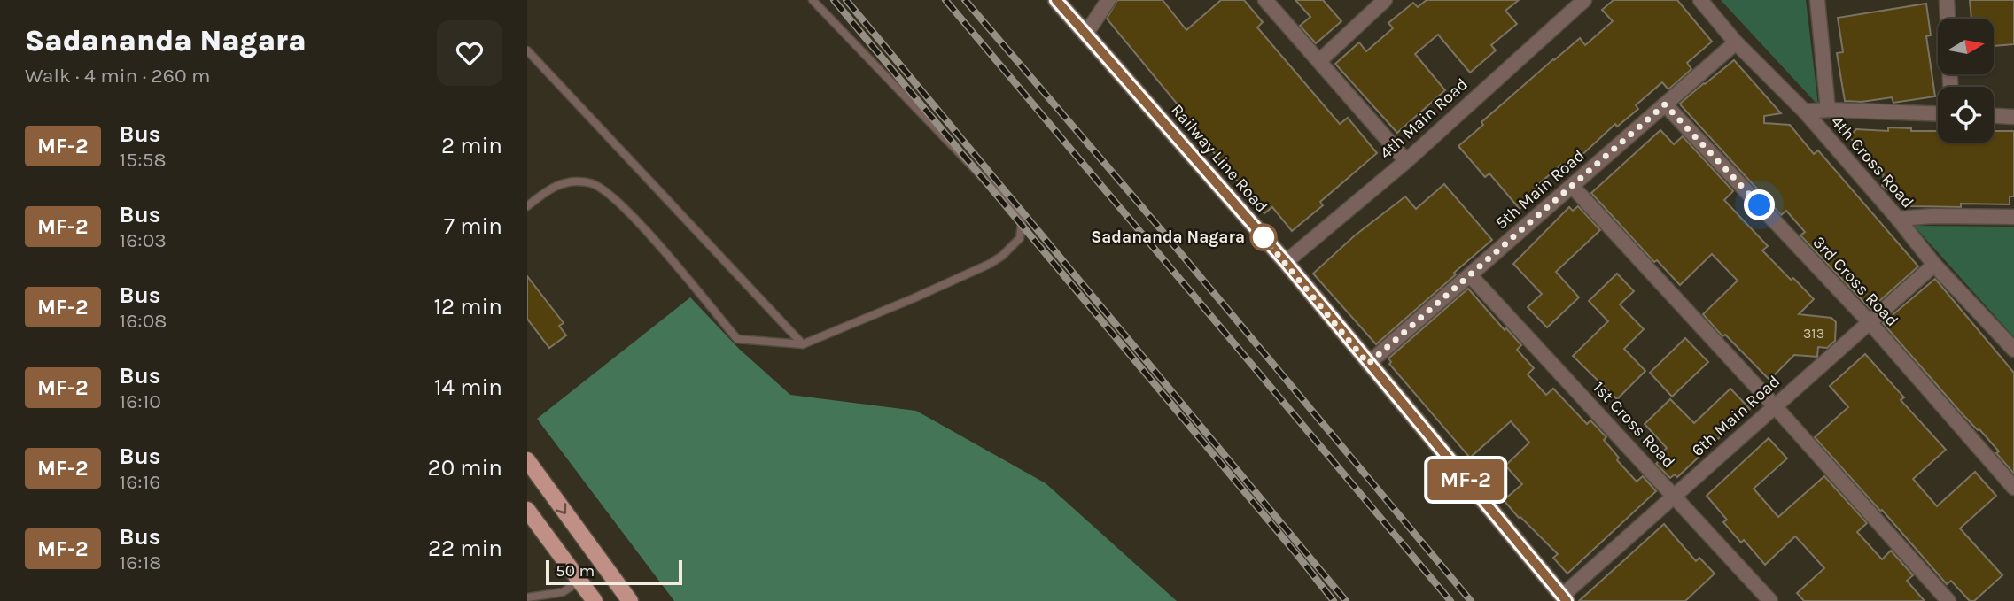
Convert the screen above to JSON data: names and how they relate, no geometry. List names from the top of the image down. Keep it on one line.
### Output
{"streets":{"main road":["Railway Line Road"],"street":["4th Main Road","4th Cross Road","5th Main Road","3rd Cross Road","6th Main Road","1st Cross Road"]},"crossings":[["4th Main Road","Railway Line Road"],["Railway Line Road","5th Main Road"],["Railway Line Road","6th Main Road"],["4th Cross Road","5th Main Road"],["4th Cross Road","6th Main Road"],["5th Main Road","3rd Cross Road"],["5th Main Road","1st Cross Road"],["3rd Cross Road","6th Main Road"],["6th Main Road","1st Cross Road"]],"places":["Sadananda Nagara"],"lines":["bus line MF-2"],"house_numbers":["313"],"scale_bar":"50 m","north":"right","page":{"heading":["Sadananda Nagara","Walk · 4 min · 260 m"],"on_map":"MF-2","list":[{"mark":"MF-2","name":"Bus","note":"15:58","value":"2 min"},{"mark":"MF-2","name":"Bus","note":"16:03","value":"7 min"},{"mark":"MF-2","name":"Bus","note":"16:08","value":"12 min"},{"mark":"MF-2","name":"Bus","note":"16:10","value":"14 min"},{"mark":"MF-2","name":"Bus","note":"16:16","value":"20 min"},{"mark":"MF-2","name":"Bus","note":"16:18","value":"22 min"}],"scale":"50 m"}}
